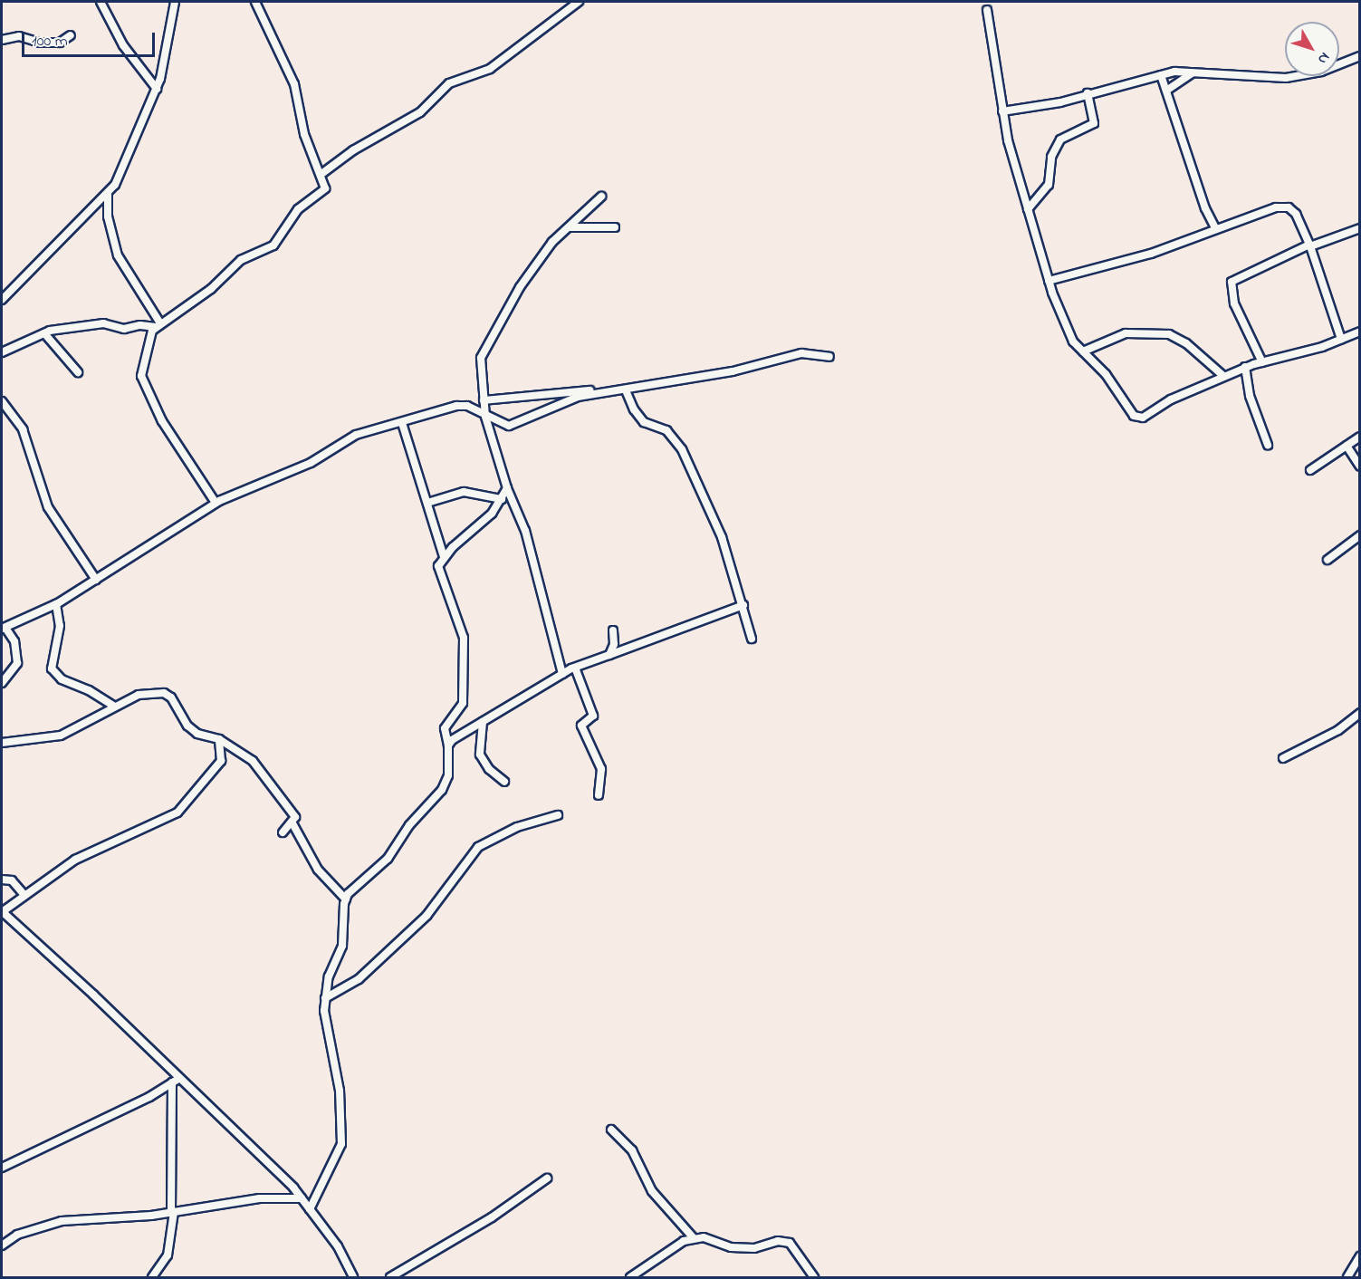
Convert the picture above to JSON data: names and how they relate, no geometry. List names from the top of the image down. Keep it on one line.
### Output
{"scale_bar":"100 m","north":"bottom right"}
